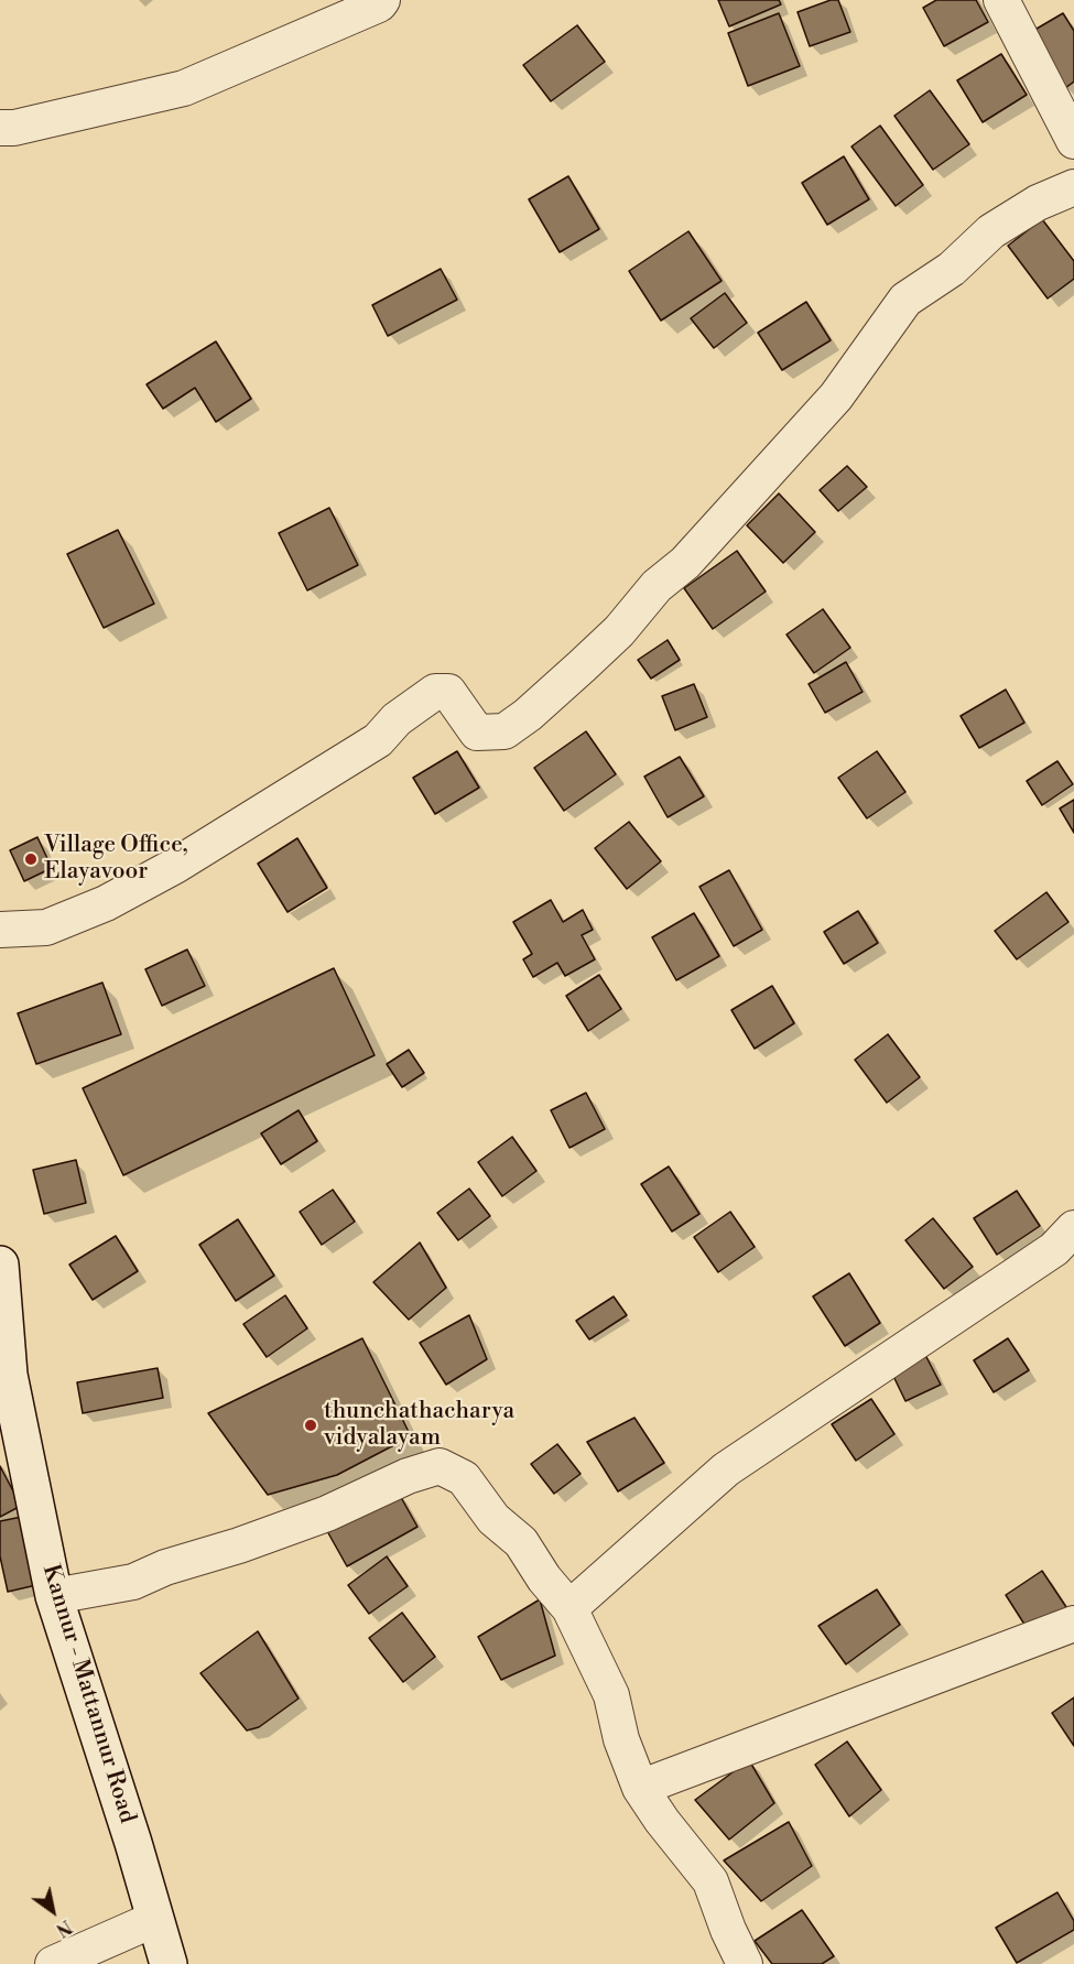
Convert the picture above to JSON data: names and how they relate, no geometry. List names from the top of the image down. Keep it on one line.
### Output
{"streets":{"main road":["Kannur - Mattannur Road"]},"places":["Village Office, Elayavoor","thunchathacharya vidyalayam"],"north":"bottom right"}
